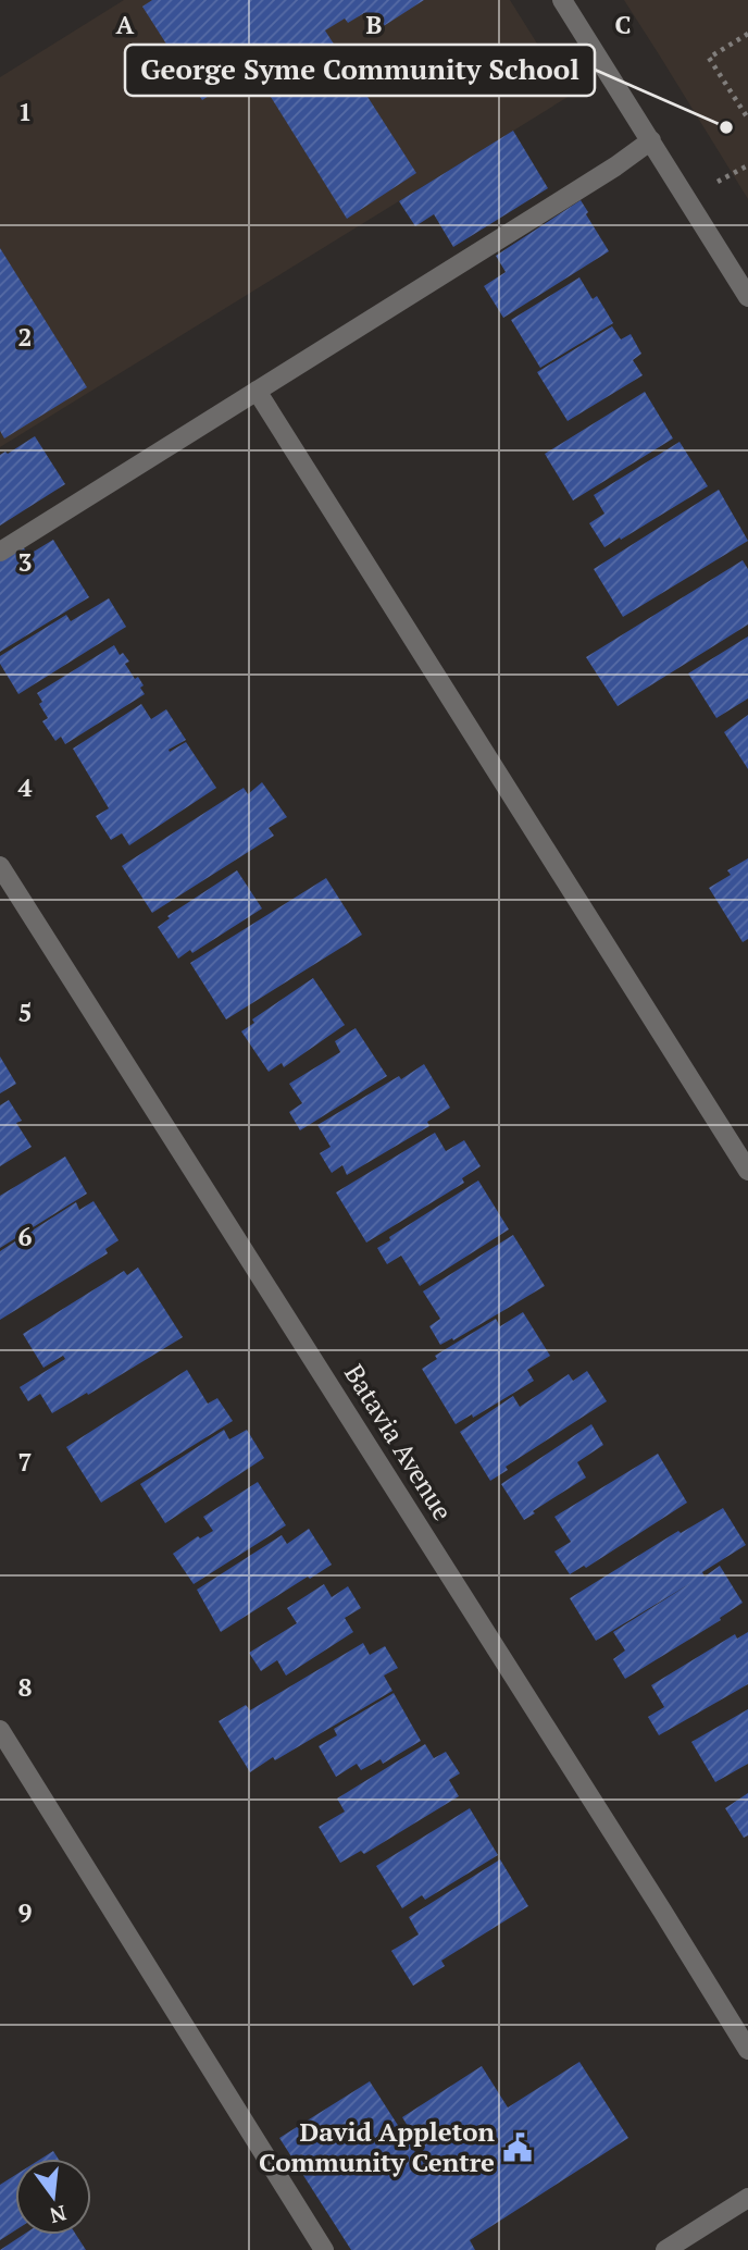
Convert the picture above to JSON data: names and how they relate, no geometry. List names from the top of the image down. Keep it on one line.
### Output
{"streets":{"street":["Batavia Avenue"]},"places":{"other":["George Syme Community School"],"public building":["David Appleton Community Centre"]},"north":"bottom","grid":{"columns":["A","B","C"],"rows":["1","2","3","4","5","6","7","8","9"]}}
